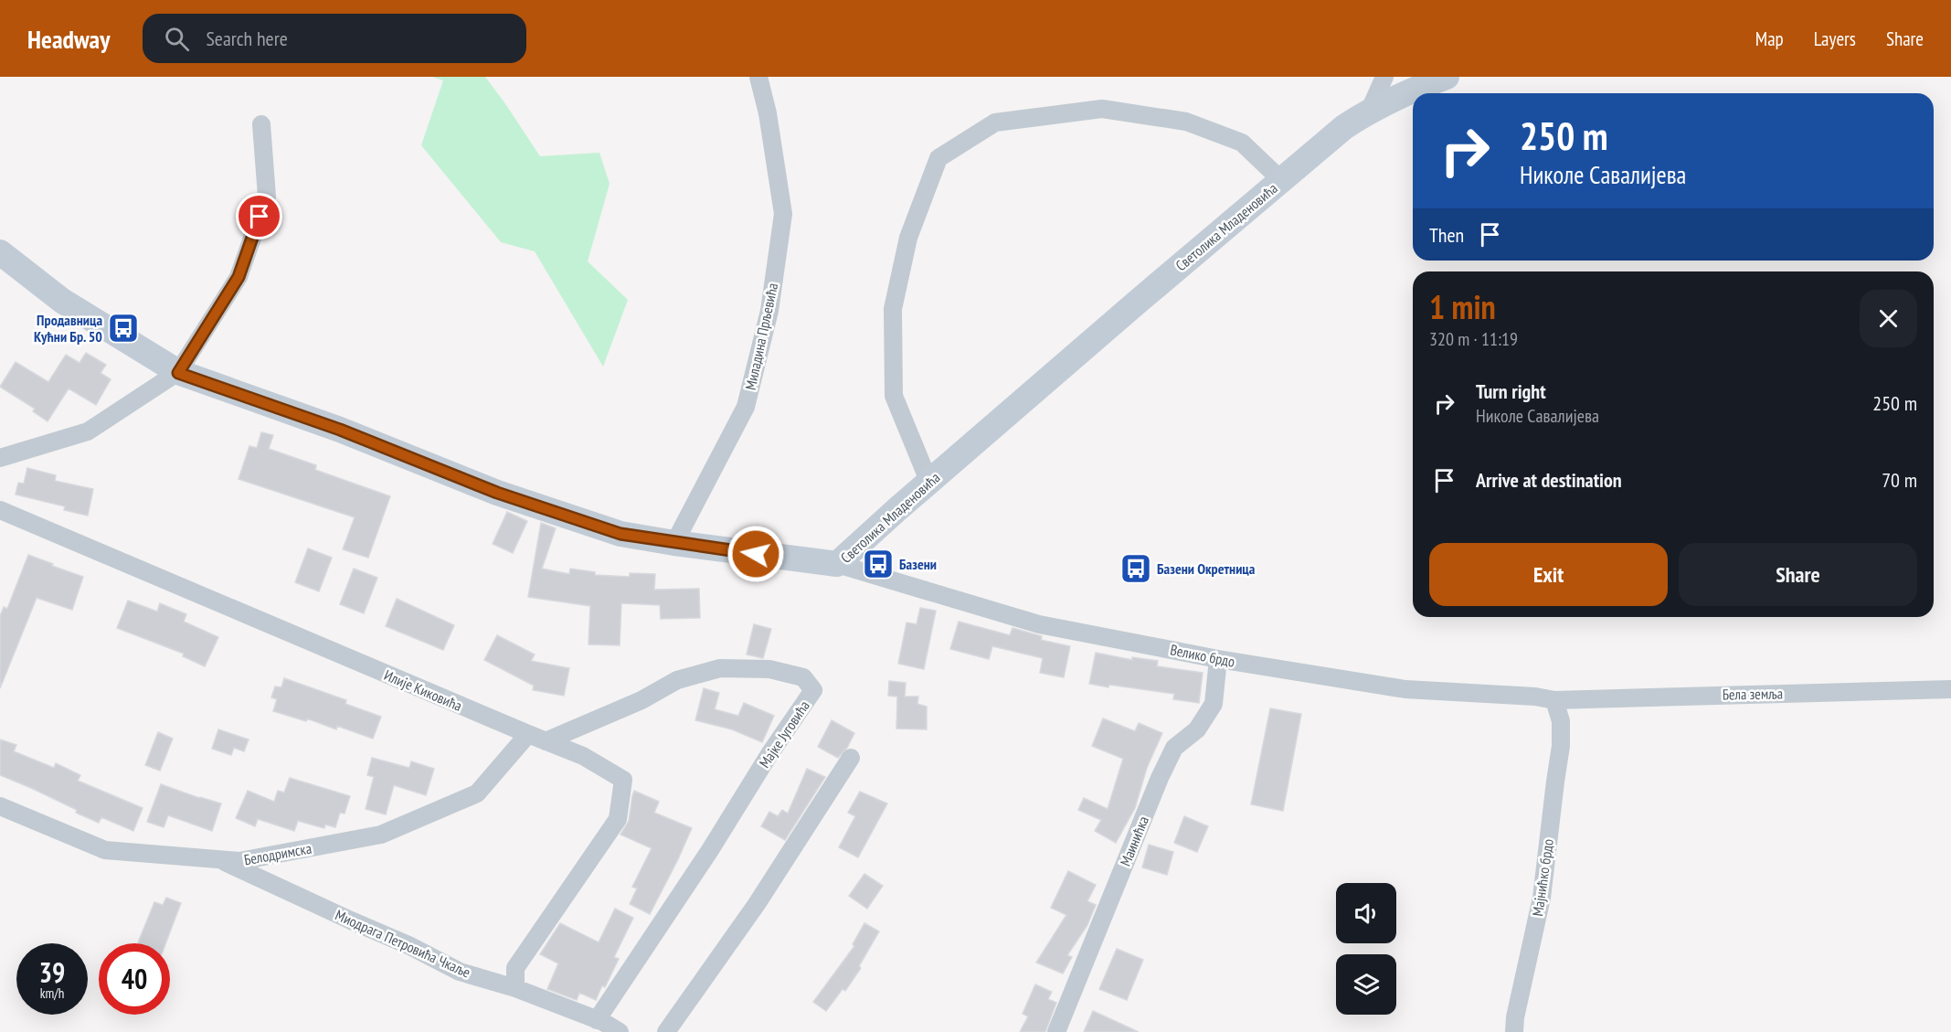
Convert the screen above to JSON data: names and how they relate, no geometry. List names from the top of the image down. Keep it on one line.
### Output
{"streets":{"street":["Светолика Младеновића","Миладина Прљевића","Велико брдо","Илије Киковића","Бела земља","Мајке Југовића","Маинићка","Белодримска","Мајнићко брдо","Миодрага Петровића Чкаље"]},"crossings":[["Светолика Младеновића","Миладина Прљевића"],["Светолика Младеновића","Велико брдо"],["Велико брдо","Бела земља"],["Велико брдо","Маинићка"],["Велико брдо","Мајнићко брдо"],["Илије Киковића","Мајке Југовића"],["Илије Киковића","Белодримска"],["Илије Киковића","Миодрага Петровића Чкаље"],["Бела земља","Мајнићко брдо"],["Мајке Југовића","Миодрага Петровића Чкаље"],["Белодримска","Миодрага Петровића Чкаље"]],"places":{"bus stop":["Продавница Кућни Бр. 50","Базени","Базени Окретница"]},"page":{"header":"Headway","search":"Search here","nav":["Map","Layers","Share"],"turn":["250 m","Николе Савалијева"],"then":"Then","heading":["1 min","320 m · 11:19"],"list":[{"name":"Turn right","note":"Николе Савалијева","value":"250 m"},{"name":"Arrive at destination","value":"70 m"}],"buttons":["Exit","Share"],"speed":"39 km/h","limit":"40"}}
